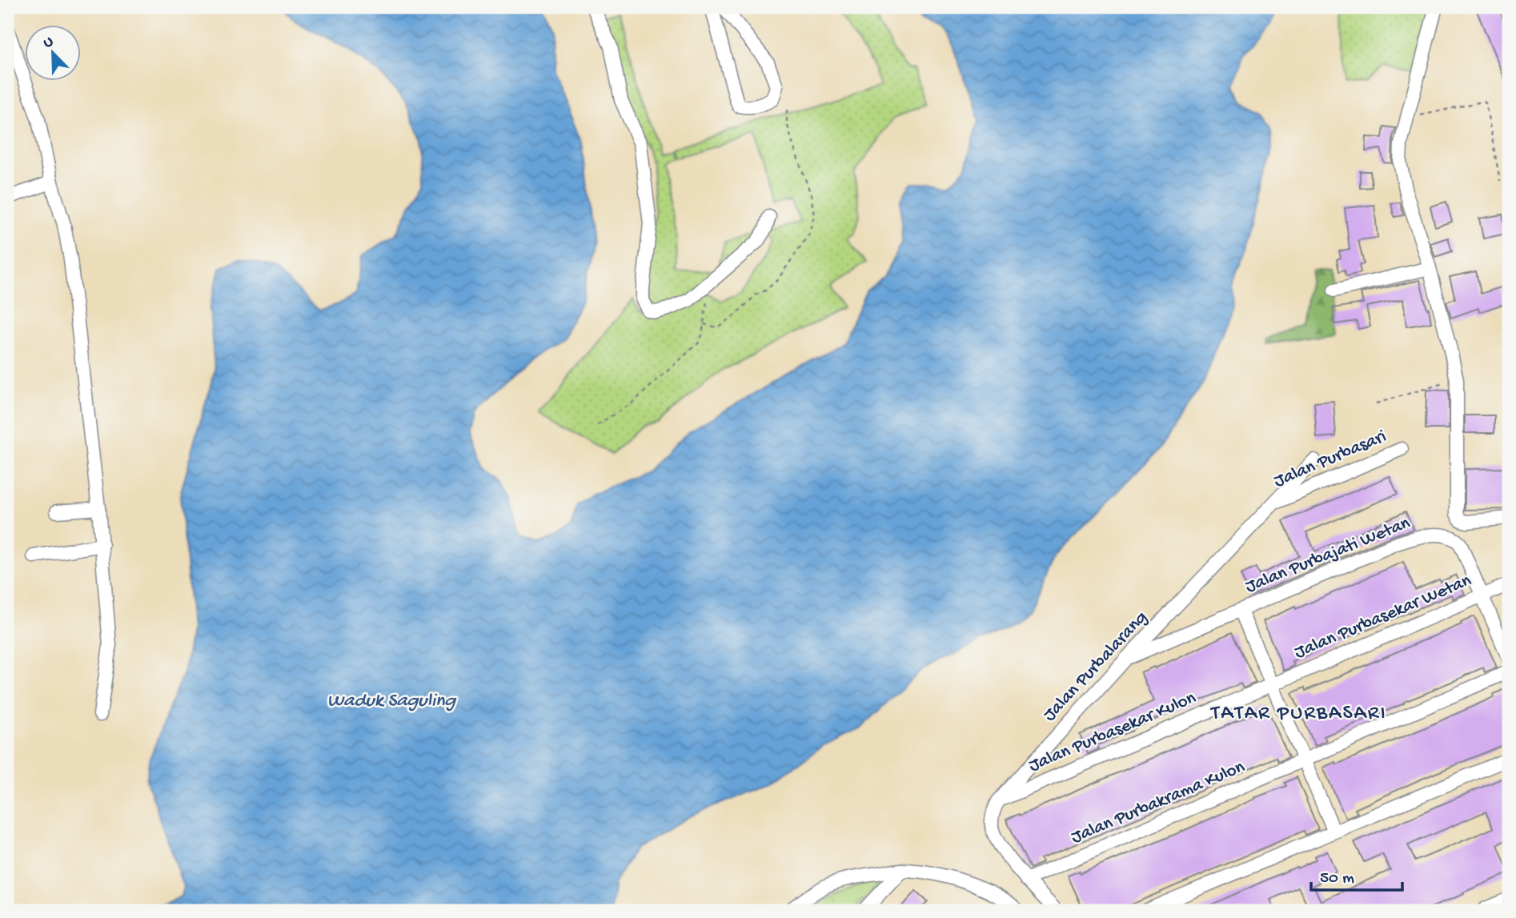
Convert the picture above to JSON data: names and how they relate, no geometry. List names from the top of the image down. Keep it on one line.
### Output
{"streets":{"street":["Jalan Purbasari","Jalan Purbajati Wetan","Jalan Purbasekar Wetan","Jalan Purbalarang","Jalan Purbasekar Kulon","Jalan Purbakrama Kulon"]},"crossings":[["Jalan Purbasari","Jalan Purbalarang"],["Jalan Purbajati Wetan","Jalan Purbasekar Wetan"],["Jalan Purbajati Wetan","Jalan Purbalarang"],["Jalan Purbasekar Wetan","Jalan Purbasekar Kulon"],["Jalan Purbalarang","Jalan Purbasekar Kulon"],["Jalan Purbalarang","Jalan Purbakrama Kulon"]],"districts":["TATAR PURBASARI"],"water":["Waduk Saguling"],"scale_bar":"50 m","north":"top left"}
